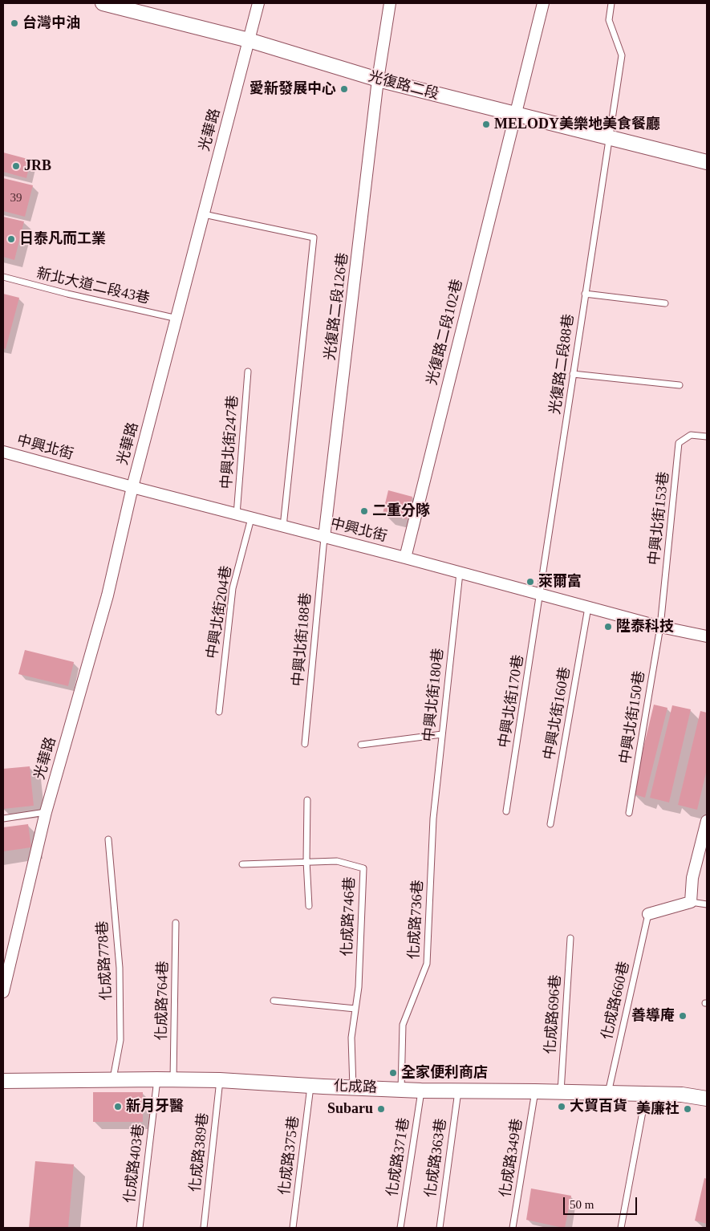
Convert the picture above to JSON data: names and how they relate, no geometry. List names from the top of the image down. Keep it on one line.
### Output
{"streets":{"street":["光復路二段","光華路","光復路二段126巷","光復路二段102巷","中興北街","化成路"],"lane":["新北大道二段43巷","光復路二段88巷","中興北街247巷","中興北街153巷","中興北街204巷","中興北街188巷","中興北街180巷","中興北街170巷","中興北街160巷","中興北街150巷","化成路746巷","化成路736巷","化成路778巷","化成路764巷","化成路660巷","化成路696巷","化成路389巷","化成路375巷","化成路371巷","化成路363巷","化成路349巷","化成路403巷"]},"crossings":[["光復路二段","光華路"],["光復路二段","光復路二段126巷"],["光復路二段","光復路二段102巷"],["光復路二段","光復路二段88巷"],["光華路","新北大道二段43巷"],["光華路","中興北街"],["光復路二段126巷","中興北街"],["光復路二段126巷","中興北街188巷"],["光復路二段102巷","中興北街"],["光復路二段88巷","中興北街"],["光復路二段88巷","中興北街170巷"],["中興北街247巷","中興北街"],["中興北街","中興北街153巷"],["中興北街","中興北街204巷"],["中興北街","中興北街188巷"],["中興北街","中興北街180巷"],["中興北街","中興北街170巷"],["中興北街","中興北街160巷"],["中興北街","中興北街150巷"],["中興北街153巷","中興北街150巷"],["中興北街180巷","化成路736巷"],["化成路746巷","化成路"],["化成路736巷","化成路"],["化成路778巷","化成路"],["化成路764巷","化成路"],["化成路660巷","化成路"],["化成路696巷","化成路"],["化成路","化成路389巷"],["化成路","化成路375巷"],["化成路","化成路371巷"],["化成路","化成路363巷"],["化成路","化成路349巷"],["化成路","化成路403巷"]],"places":["台灣中油","愛新發展中心","MELODY美樂地美食餐廳","JRB","日泰凡而工業","二重分隊","萊爾富","陞泰科技","善導庵","全家便利商店","新月牙醫","大貿百貨","Subaru","美廉社"],"house_numbers":["39"],"scale_bar":"50 m"}
